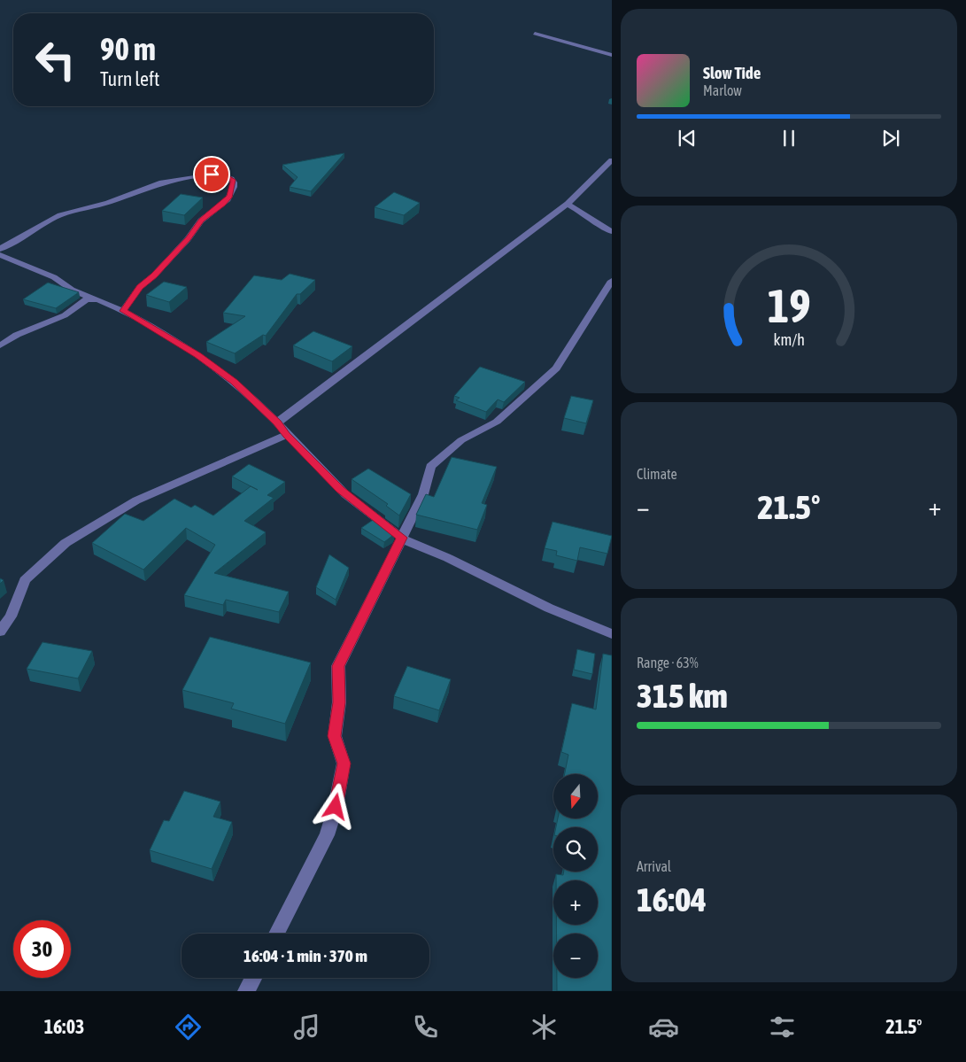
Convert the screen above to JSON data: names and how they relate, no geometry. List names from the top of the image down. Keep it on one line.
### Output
{"north":"bottom","page":{"turn":["90 m","Turn left"],"song":["Slow Tide","Marlow"],"tile":["Climate",["Range · 63%","315 km"],["Arrival","16:04"]],"heat":["−","21.5°","+"],"map_buttons":["+","−"],"limit":"30","trip":"16:04 · 1 min · 370 m","tabs":["16:03","21.5°"],"gauge":["19","km/h"]}}
